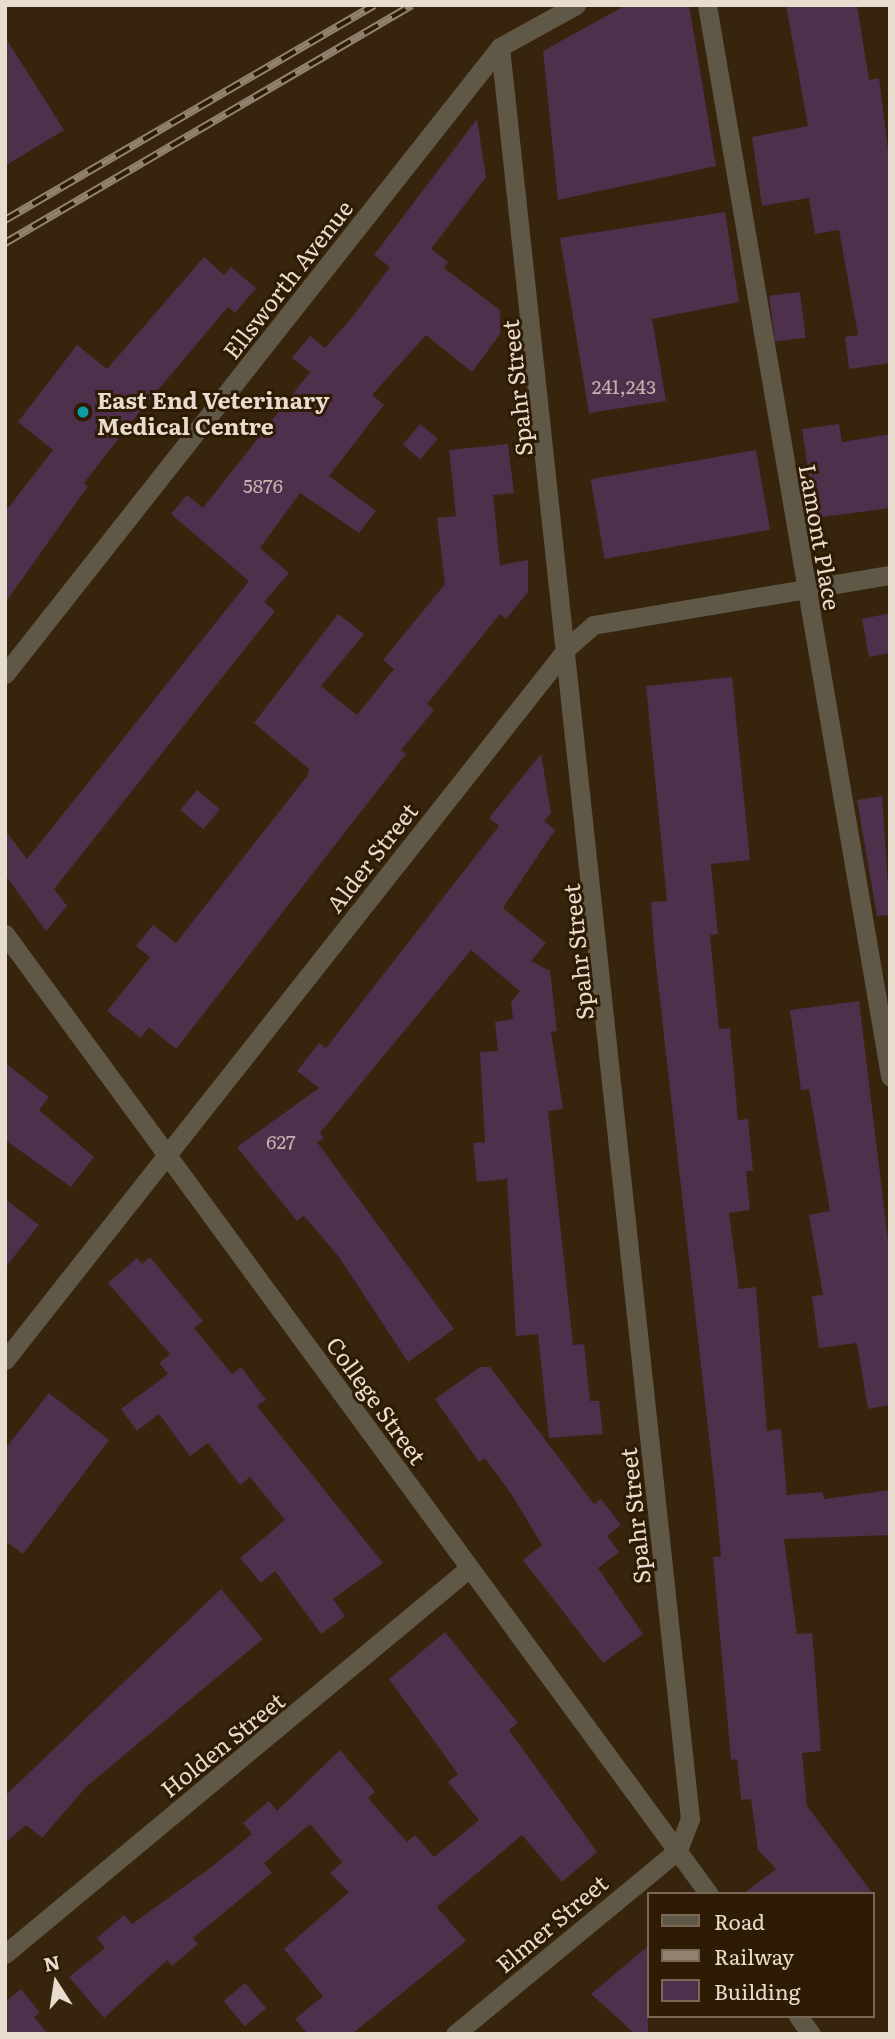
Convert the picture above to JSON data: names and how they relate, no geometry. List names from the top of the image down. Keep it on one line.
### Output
{"streets":{"street":["Ellsworth Avenue","Spahr Street","Lamont Place","Alder Street","College Street","Holden Street","Elmer Street"]},"crossings":[["Ellsworth Avenue","Spahr Street"],["Spahr Street","Alder Street"],["Spahr Street","College Street"],["Spahr Street","Elmer Street"],["Lamont Place","Alder Street"],["Alder Street","College Street"],["College Street","Holden Street"],["College Street","Elmer Street"]],"places":["East End Veterinary Medical Centre"],"house_numbers":["241,243","5876","627"],"legend":["Road","Railway","Building"],"north":"top"}
